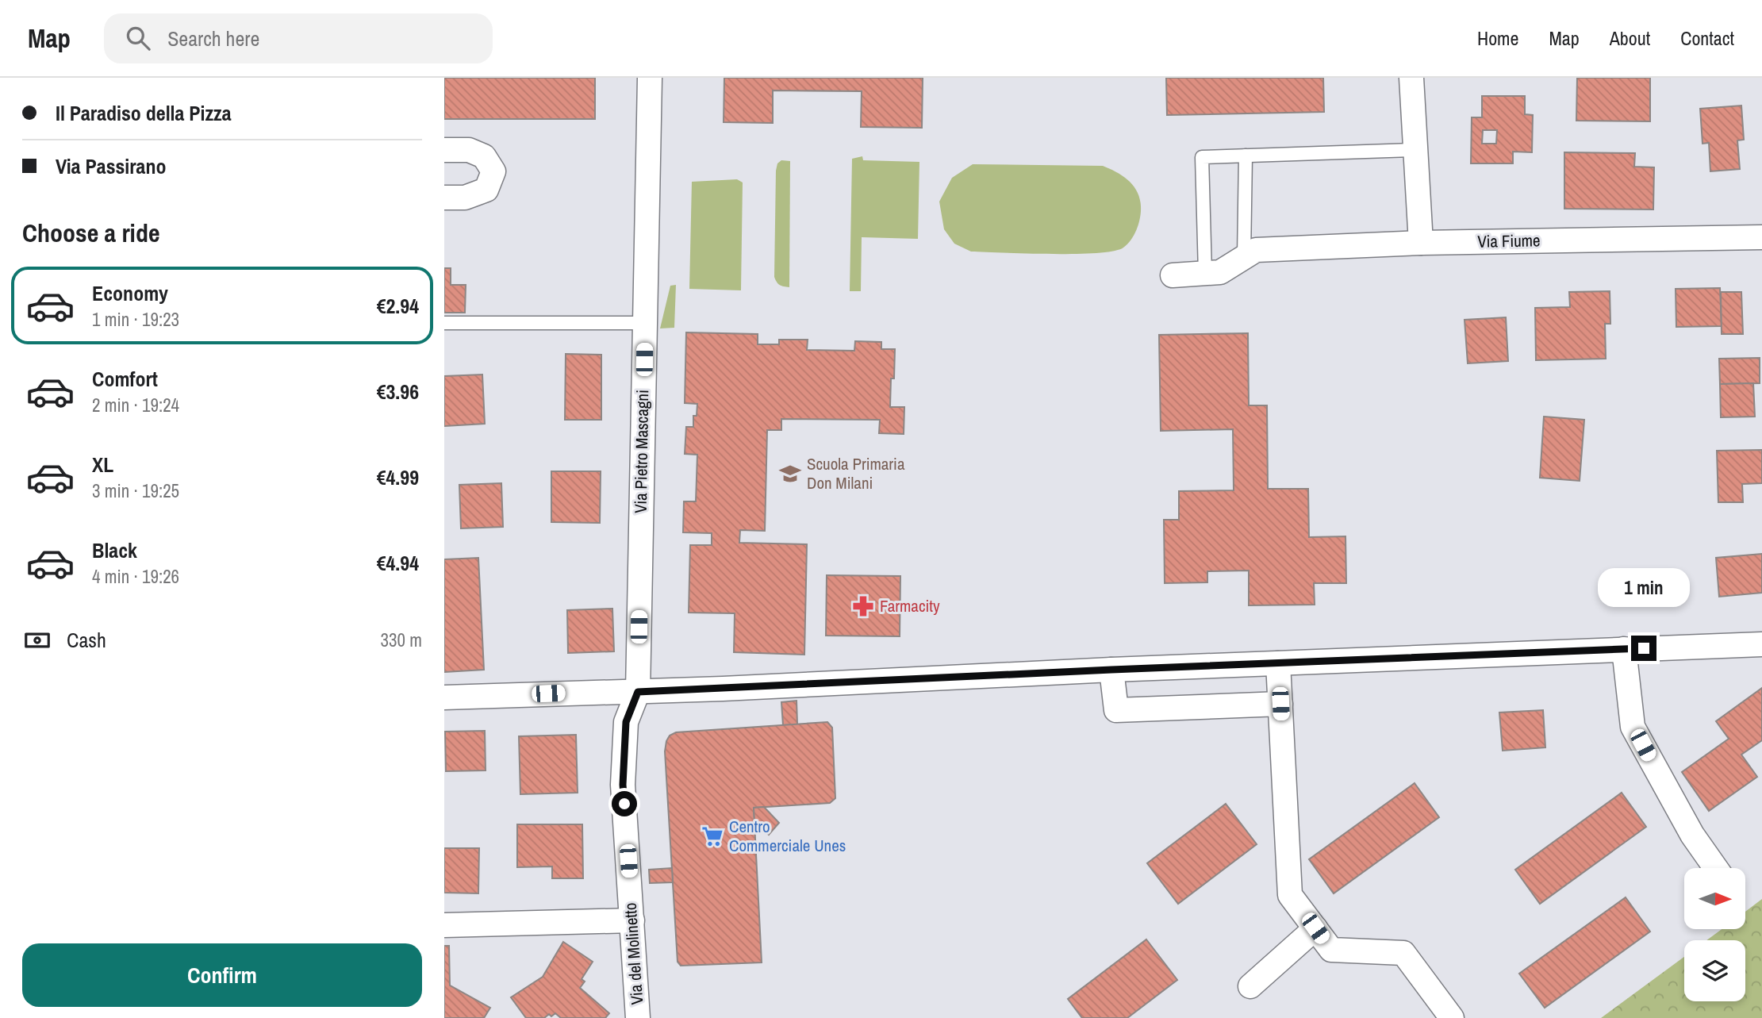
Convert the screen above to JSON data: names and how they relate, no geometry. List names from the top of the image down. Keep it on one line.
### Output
{"streets":{"street":["Via Fiume","Via Pietro Mascagni","Via del Molinetto"]},"crossings":[["Via Pietro Mascagni","Via del Molinetto"]],"places":{"school or university":["Scuola Primaria Don Milani"],"pharmacy":["Farmacity"],"supermarket":["Centro Commerciale Unes"]},"north":"right","page":{"header":"Map","search":"Search here","nav":["Home","Map","About","Contact"],"banner":["Il Paradiso della Pizza","Via Passirano"],"heading":"Choose a ride","list":[{"name":"Economy","note":"1 min · 19:23","value":"€2.94"},{"name":"Comfort","note":"2 min · 19:24","value":"€3.96"},{"name":"XL","note":"3 min · 19:25","value":"€4.99"},{"name":"Black","note":"4 min · 19:26","value":"€4.94"}],"bubble":"1 min","pay":["Cash","330 m"],"buttons":"Confirm"}}
